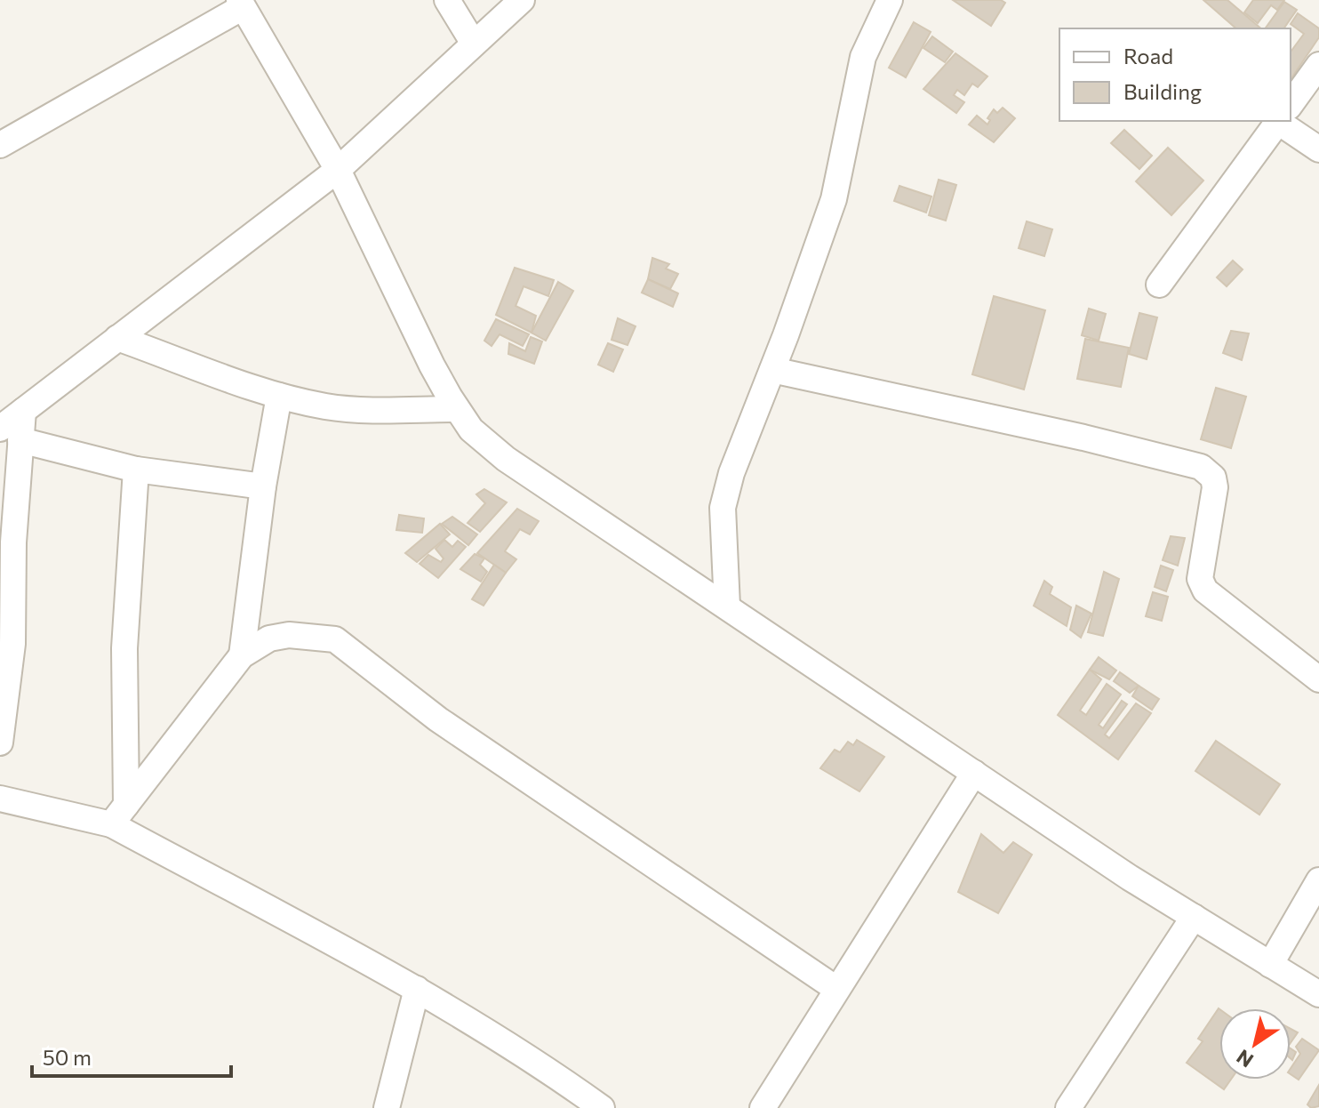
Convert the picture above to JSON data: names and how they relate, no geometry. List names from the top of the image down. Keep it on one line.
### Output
{"legend":["Road","Building"],"scale_bar":"50 m","north":"bottom left"}
